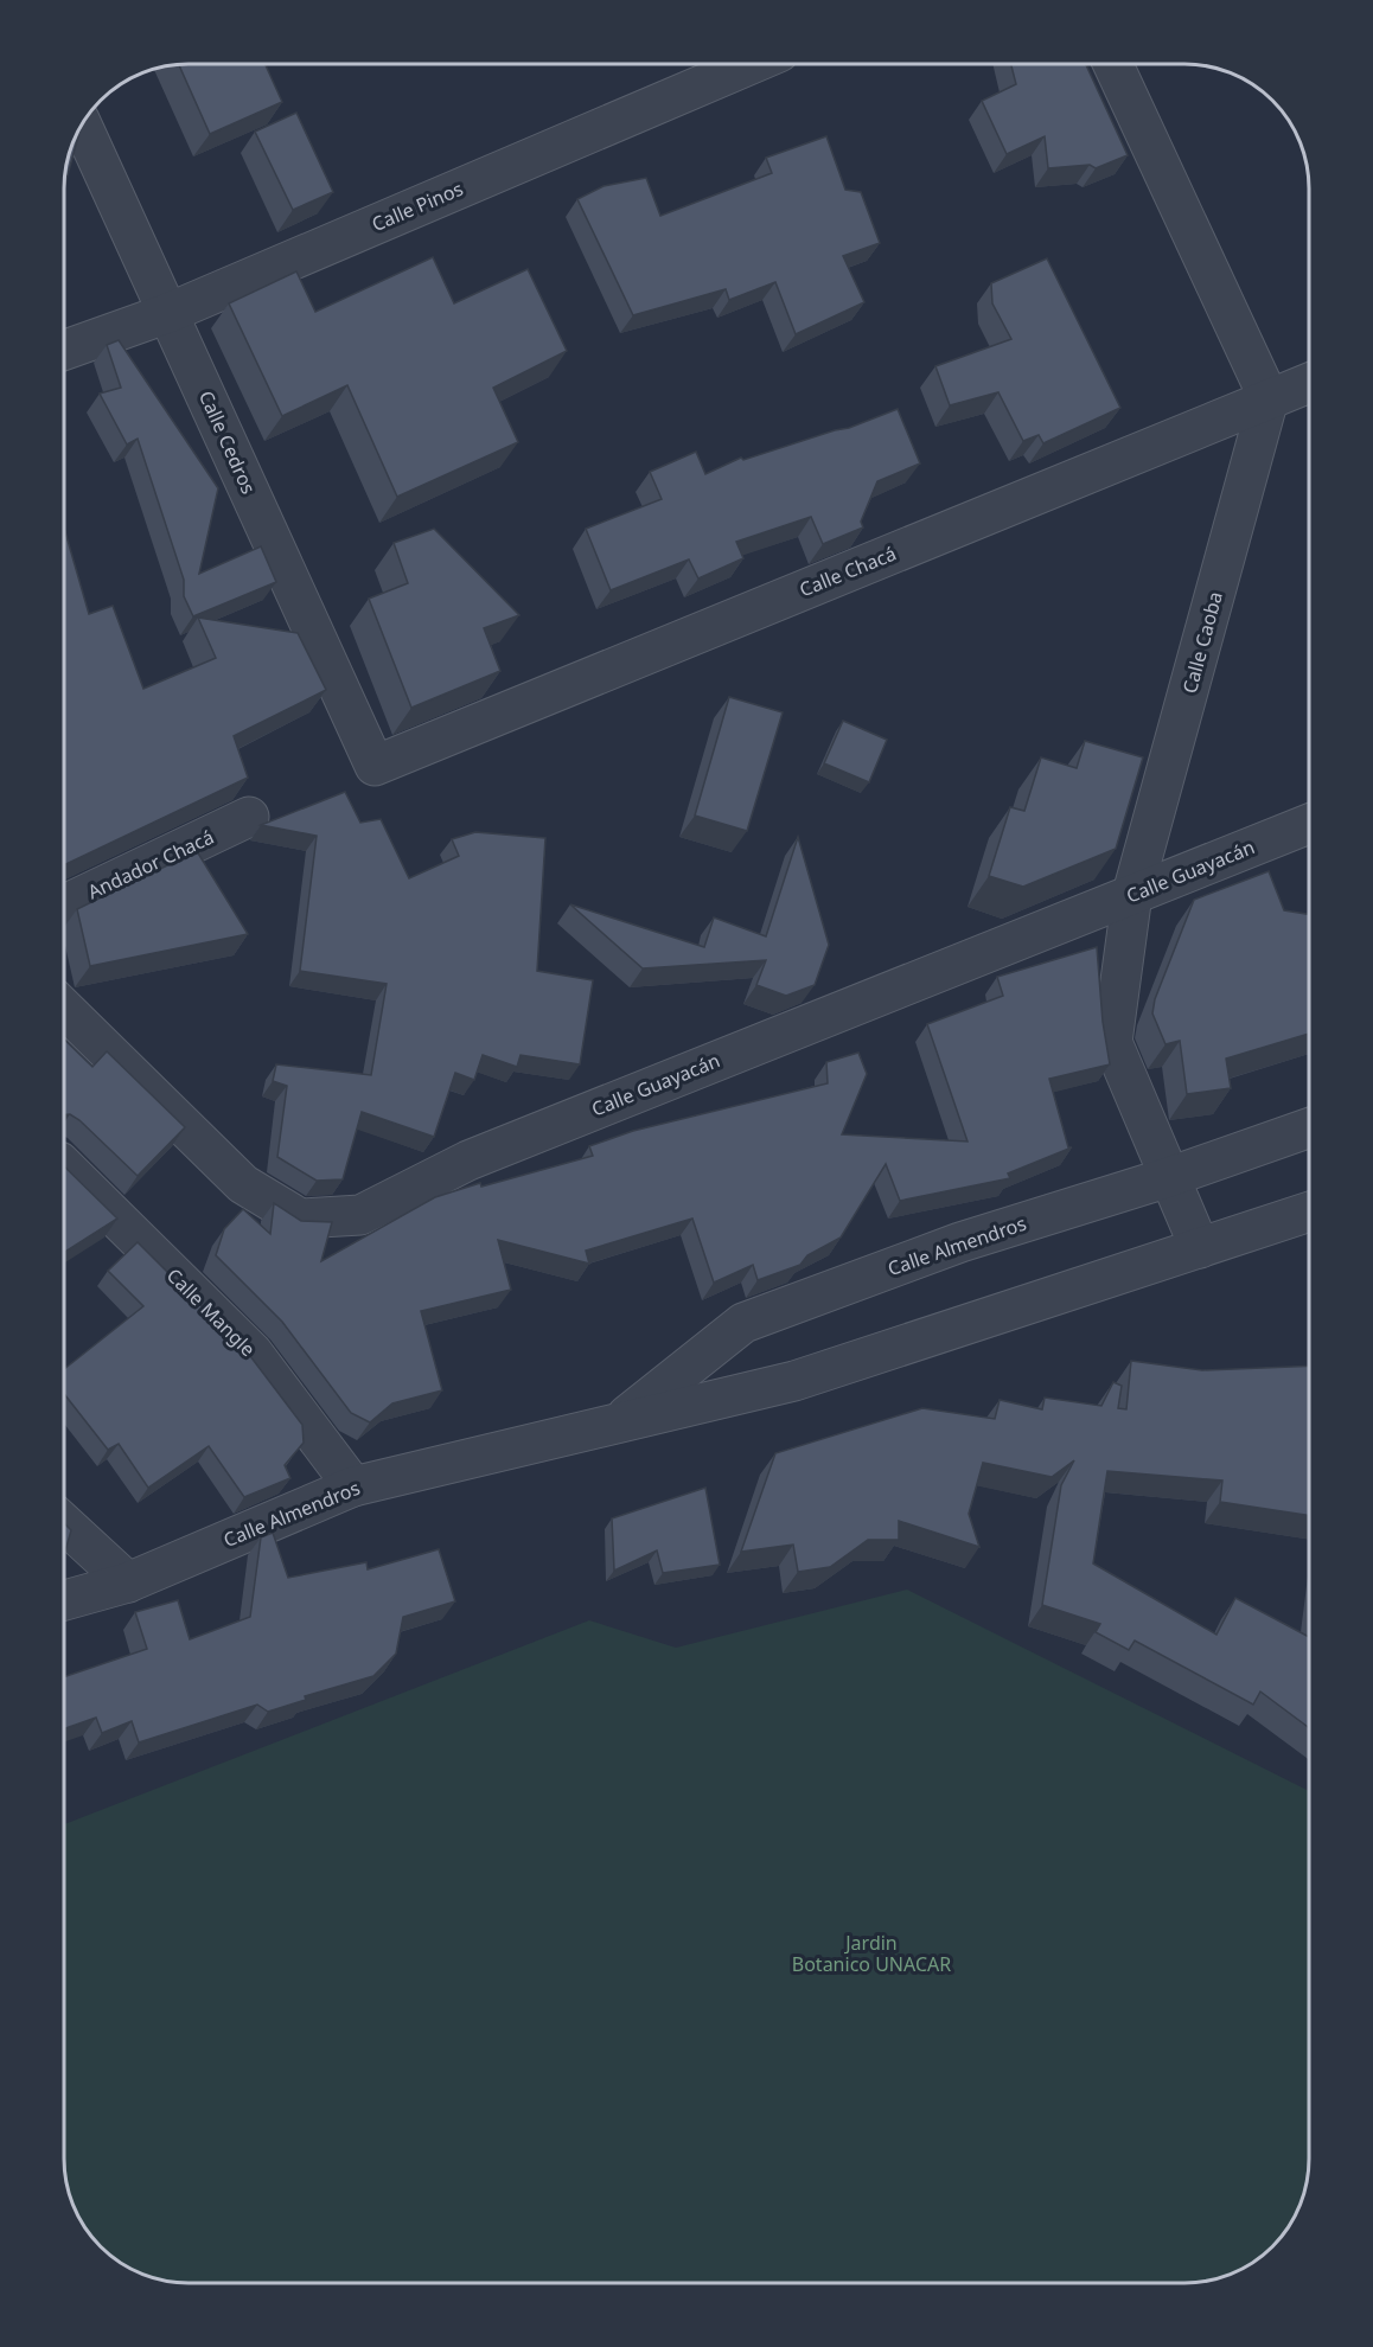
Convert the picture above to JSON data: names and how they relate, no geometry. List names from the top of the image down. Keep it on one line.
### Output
{"streets":{"street":["Calle Pinos","Calle Cedros","Calle Chacá","Calle Caoba","Andador Chacá","Calle Guayacán","Calle Almendros","Calle Mangle"]},"crossings":[["Calle Pinos","Calle Cedros"],["Calle Cedros","Calle Chacá"],["Calle Chacá","Calle Caoba"],["Calle Caoba","Calle Guayacán"],["Calle Caoba","Calle Almendros"],["Calle Almendros","Calle Mangle"]],"parks":["Jardin Botanico UNACAR"]}
